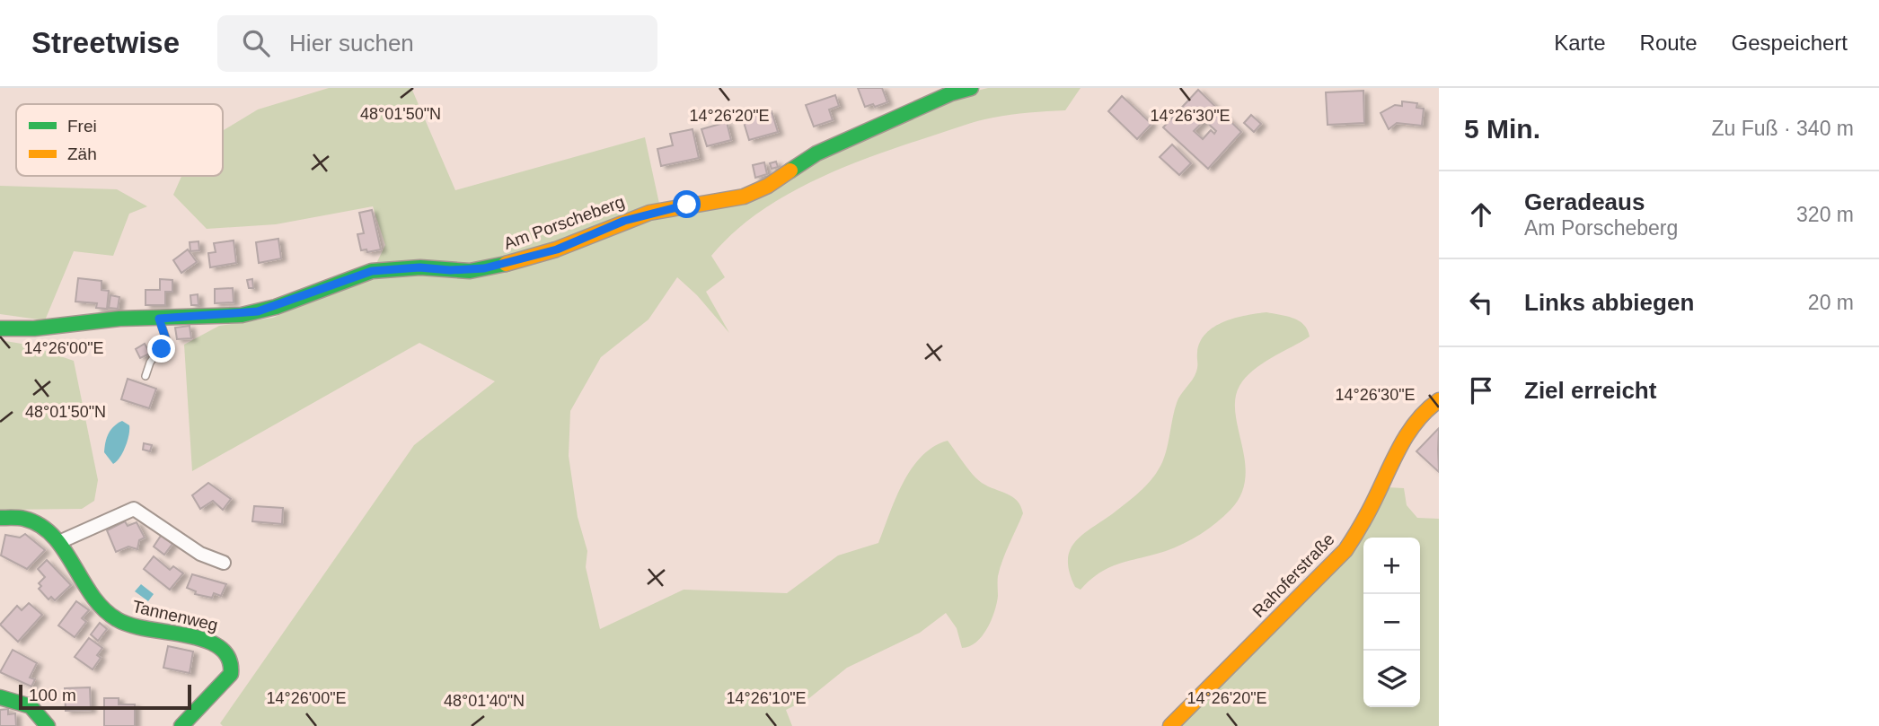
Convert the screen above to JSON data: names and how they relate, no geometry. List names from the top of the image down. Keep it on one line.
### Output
{"streets":{"street":["Am Porscheberg","Rahoferstraße","Tannenweg"]},"legend":["Frei","Zäh"],"scale_bar":"100 m","page":{"header":"Streetwise","search":"Hier suchen","nav":["Karte","Route","Gespeichert"],"heading":["5 Min.","Zu Fuß · 340 m"],"list":[["Geradeaus","Am Porscheberg","320 m"],["Links abbiegen","20 m"],"Ziel erreicht"],"map_buttons":["+","−"],"scale":"100 m"},"coordinates":["48°01'50\"N","14°26'20\"E","14°26'30\"E","14°26'00\"E","14°26'10\"E","48°01'40\"N"]}
